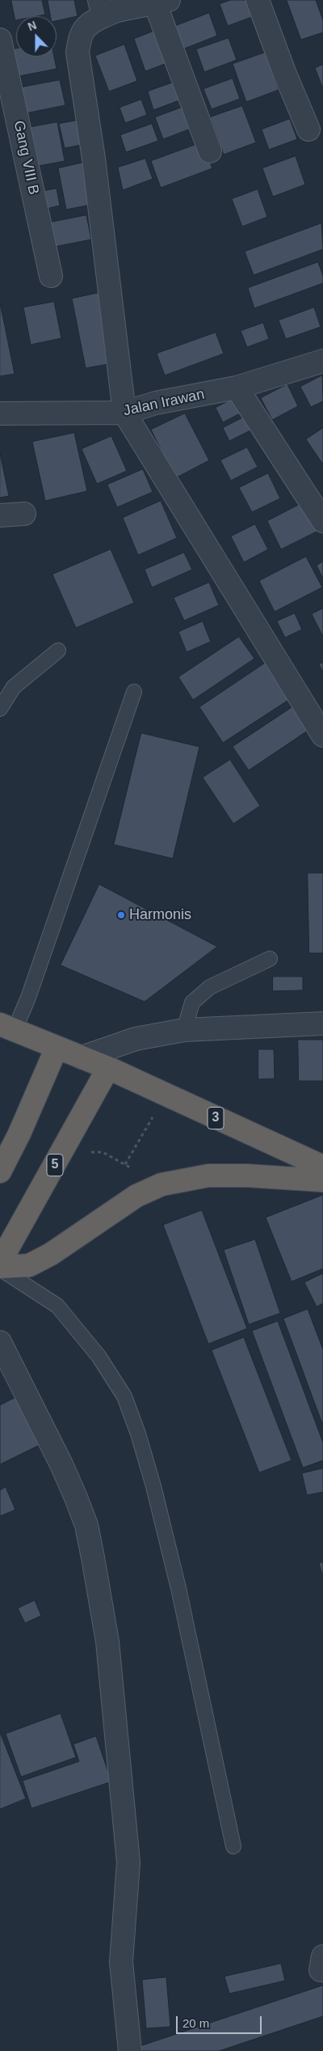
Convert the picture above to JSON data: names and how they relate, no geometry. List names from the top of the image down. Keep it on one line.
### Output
{"streets":{"highway":["3","5"],"street":["Gang VIII B","Jalan Irawan"]},"crossings":[["3","5"]],"places":["Harmonis"],"scale_bar":"20 m","north":"top"}
